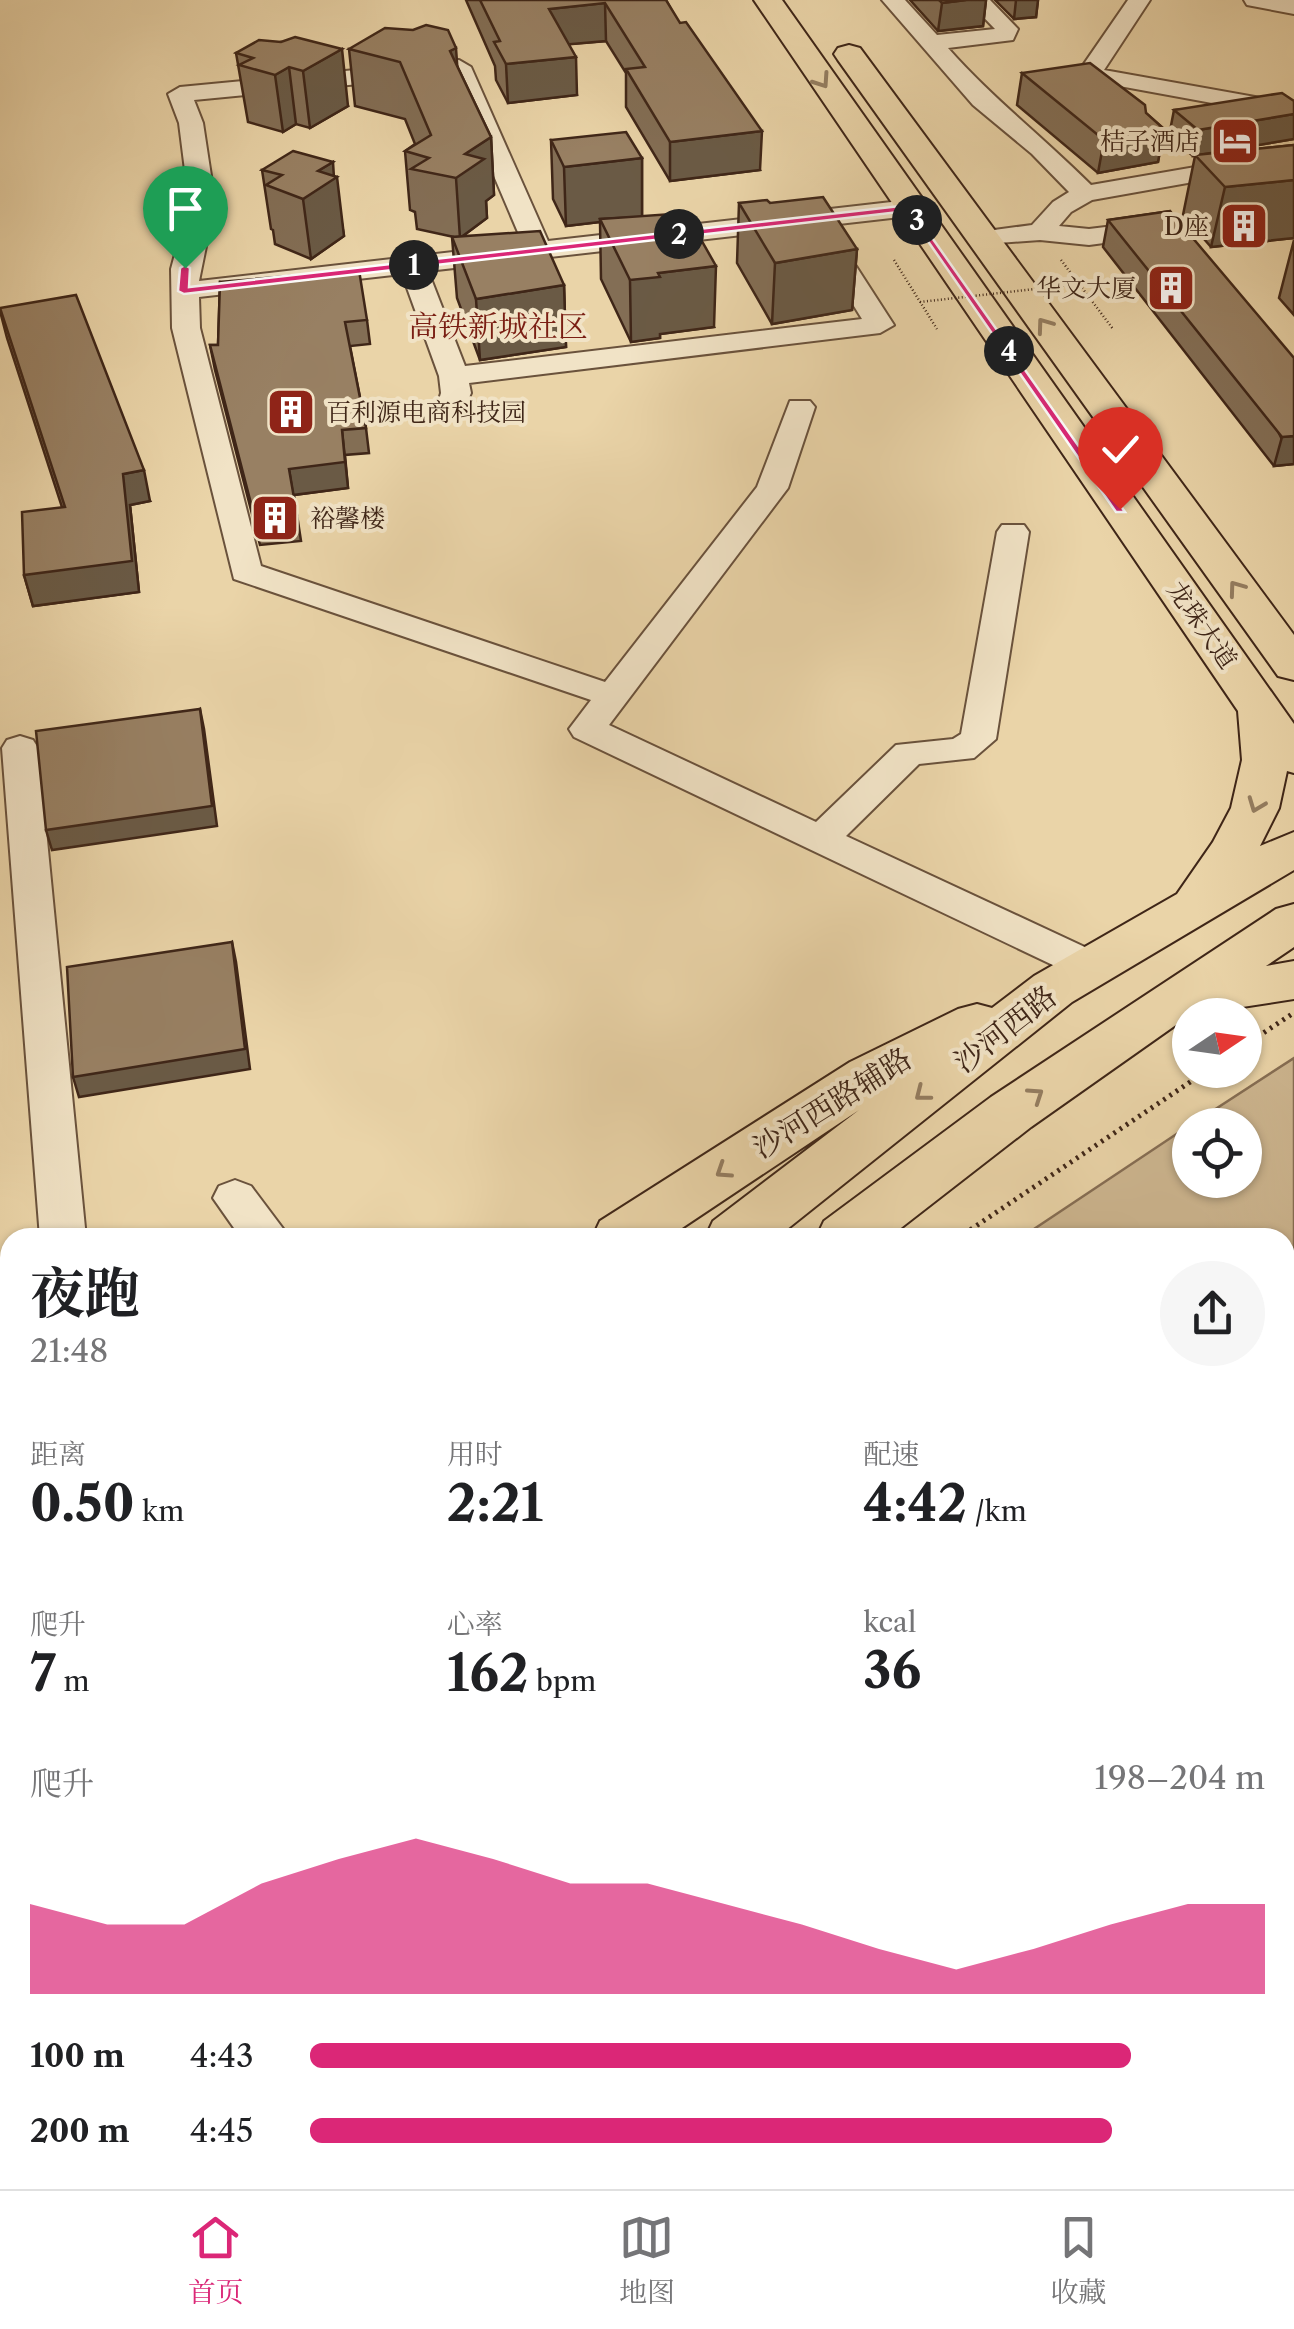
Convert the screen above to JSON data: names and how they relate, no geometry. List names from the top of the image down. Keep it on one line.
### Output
{"streets":{"main road":["龙珠大道","沙河西路","沙河西路辅路"]},"crossings":[["沙河西路","沙河西路辅路"]],"districts":["高铁新城社区"],"places":{"hotel":["桔子酒店"],"building":["D座","华文大厦","百利源电商科技园","裕馨楼"]},"north":"right","page":{"pins":["3","2","1","4"],"heading":["夜跑","21:48"],"stats":[["距离","0.50 km"],["用时","2:21"],["配速","4:42 /km"],["爬升","7 m"],["心率","162 bpm"],["kcal","36"]],"chart":["爬升","198–204 m"],"list":[{"name":"100 m","note":"4:43"},{"name":"200 m","note":"4:45"}],"tabs":["首页","地图","收藏"]}}
